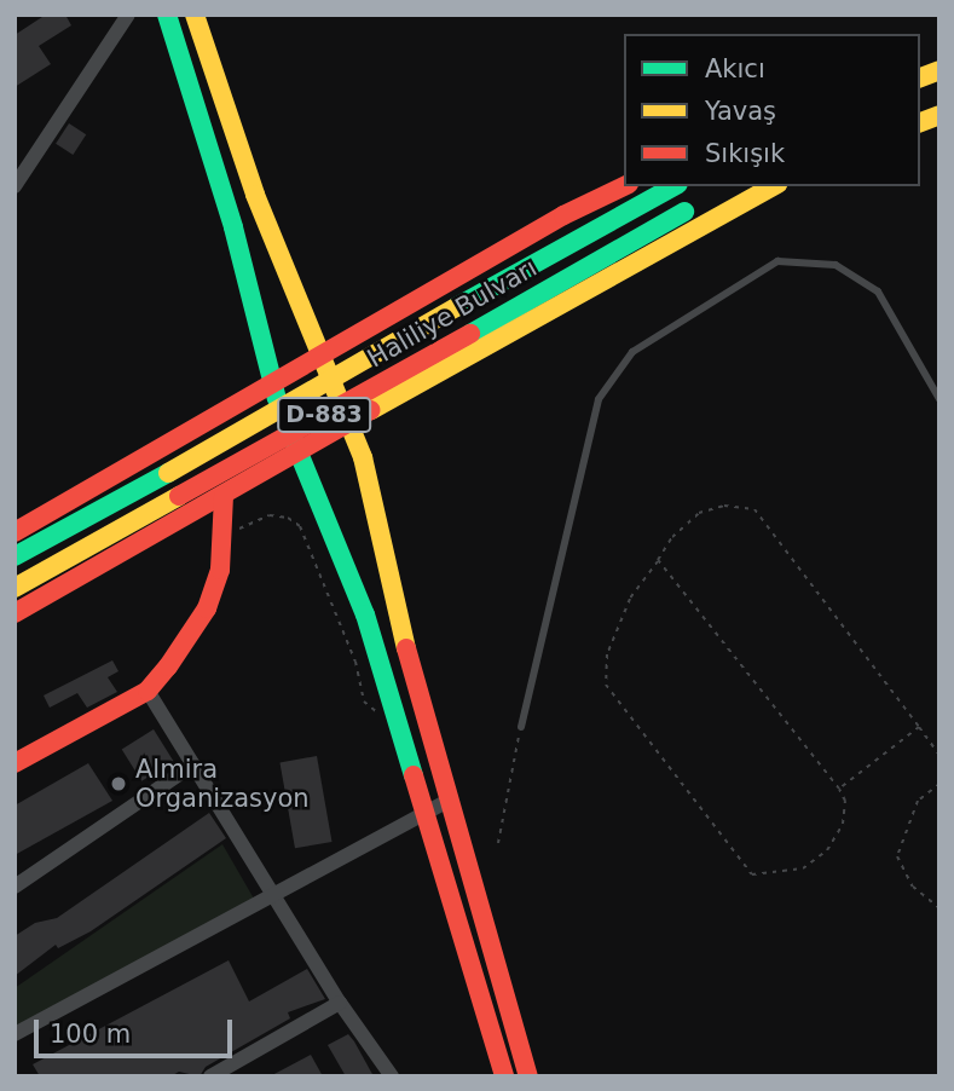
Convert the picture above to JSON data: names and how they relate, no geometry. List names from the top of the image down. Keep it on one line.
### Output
{"streets":{"main road":["Haliliye Bulvarı","D-883"]},"places":["Almira Organizasyon"],"legend":["Akıcı","Yavaş","Sıkışık"],"scale_bar":"100 m"}
